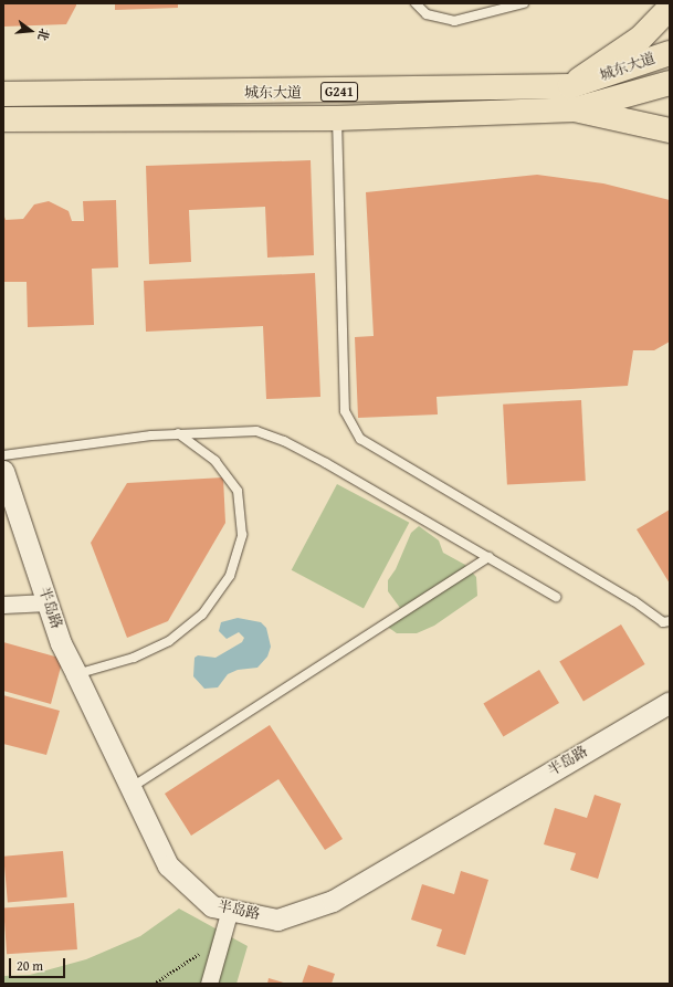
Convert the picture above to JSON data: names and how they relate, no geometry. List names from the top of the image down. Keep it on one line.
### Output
{"streets":{"main road":["城东大道","G241"],"street":["半岛路"]},"scale_bar":"20 m","north":"right"}
